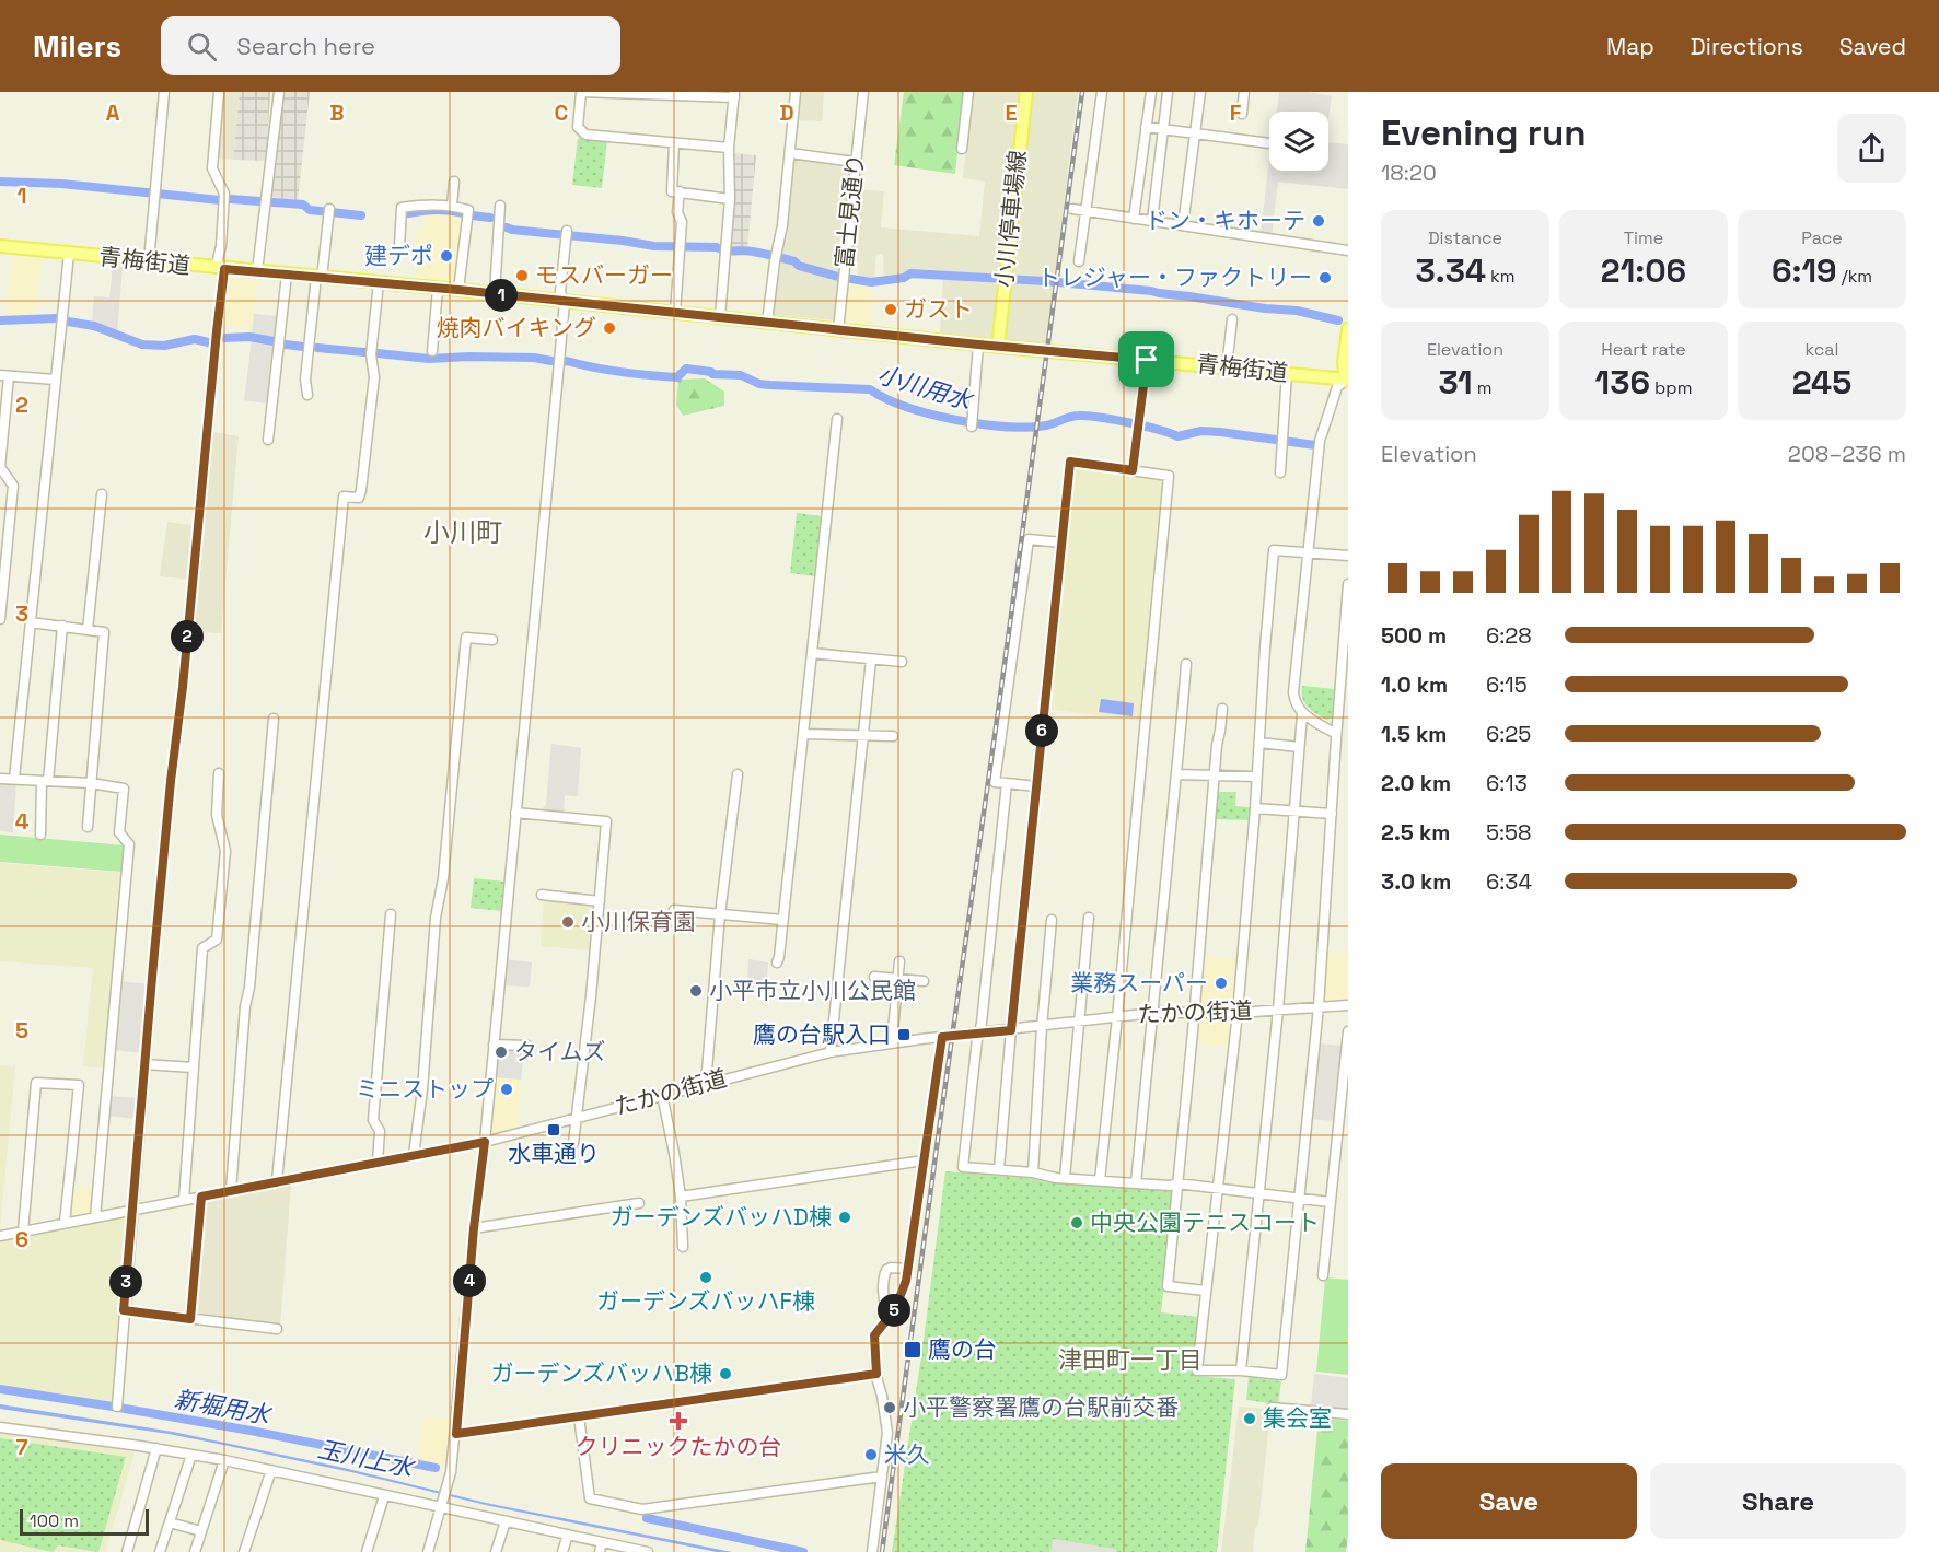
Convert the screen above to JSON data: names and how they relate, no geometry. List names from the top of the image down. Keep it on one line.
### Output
{"streets":{"main road":["小川停車場線","青梅街道"],"street":["富士見通り","たかの街道"]},"crossings":[["富士見通り","青梅街道"],["小川停車場線","青梅街道"]],"districts":["小川町","津田町一丁目"],"water":["小川用水","新堀用水","玉川上水"],"places":{"other":["ドン・キホーテ","建デポ","モスバーガー","トレジャー・ファクトリー","ガスト","焼肉バイキング","小川保育園","業務スーパー","小平市立小川公民館","タイムズ","ミニストップ","ガーデンズバッハD棟","中央公園テニスコート","ガーデンズバッハF棟","ガーデンズバッハB棟","小平警察署鷹の台駅前交番","集会室","米久"],"transit":["鷹の台駅入口","水車通り","鷹の台"],"health":["クリニックたかの台"]},"scale_bar":"100 m","page":{"header":"Milers","search":"Search here","nav":["Map","Directions","Saved"],"heading":["Evening run","18:20"],"stats":[["Distance","3.34 km"],["Time","21:06"],["Pace","6:19 /km"],["Elevation","31 m"],["Heart rate","136 bpm"],["kcal","245"]],"pins":["1","2","6","4","3","5"],"chart":["Elevation","208–236 m"],"list":[{"name":"500 m","note":"6:28"},{"name":"1.0 km","note":"6:15"},{"name":"1.5 km","note":"6:25"},{"name":"2.0 km","note":"6:13"},{"name":"2.5 km","note":"5:58"},{"name":"3.0 km","note":"6:34"}],"buttons":["Save","Share"],"scale":"100 m"},"grid":{"columns":["A","B","C","D","E","F"],"rows":["1","2","3","4","5","6","7"]}}
